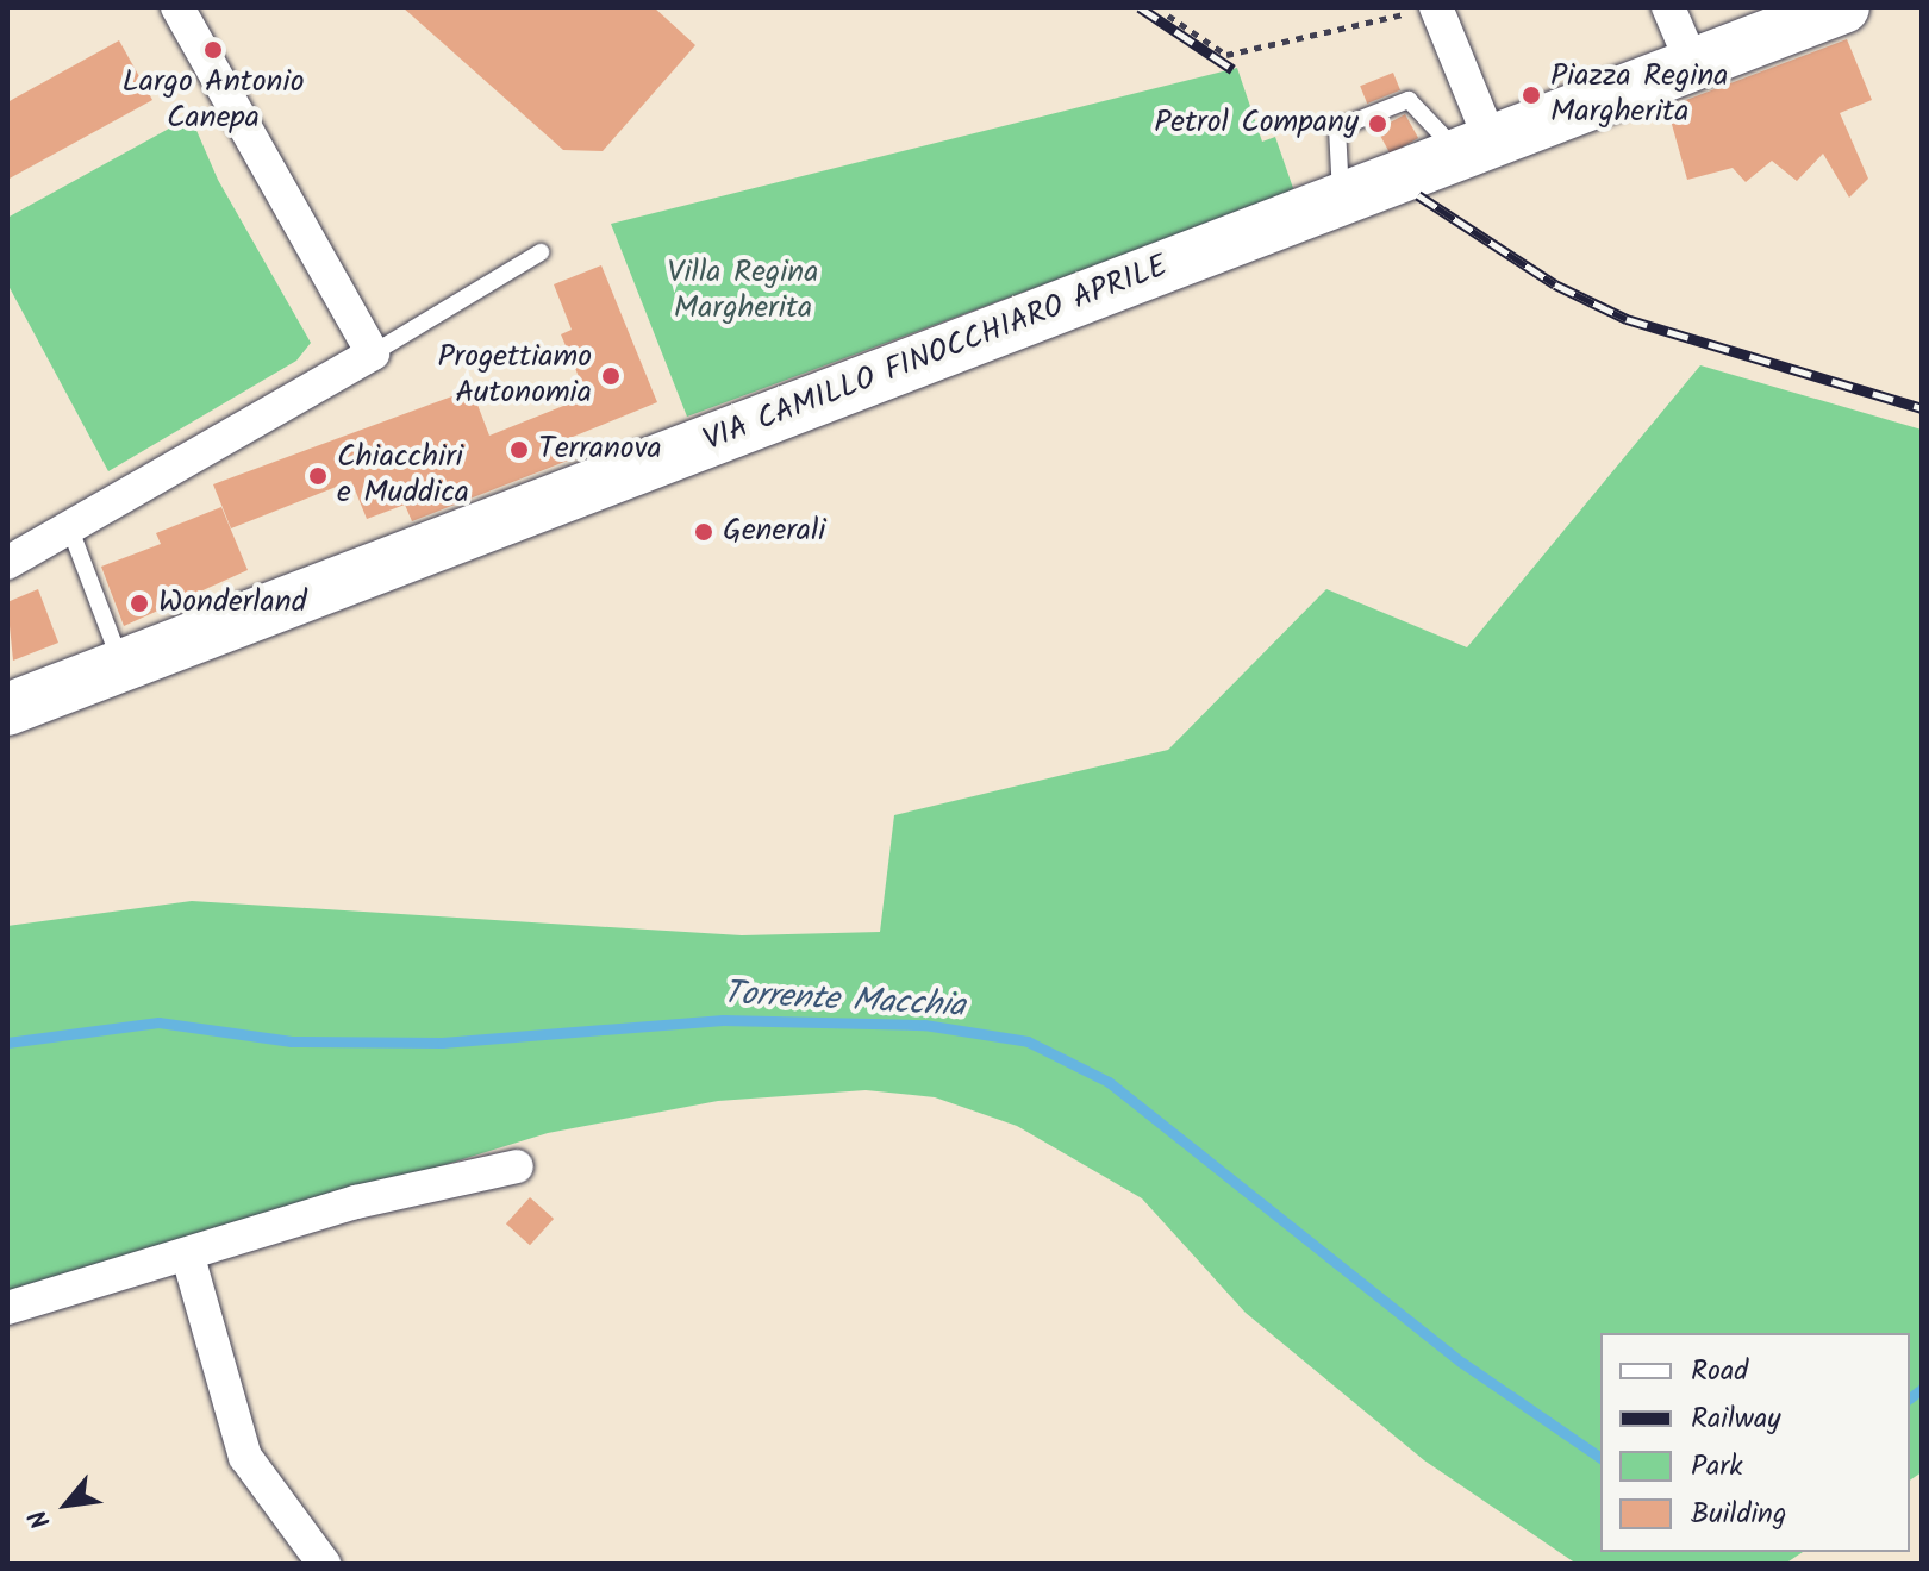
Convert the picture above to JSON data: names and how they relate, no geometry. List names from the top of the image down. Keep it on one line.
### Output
{"streets":{"main road":["VIA CAMILLO FINOCCHIARO APRILE"]},"water":["Torrente Macchia"],"parks":["Villa Regina Margherita"],"places":["Largo Antonio Canepa","Piazza Regina Margherita","Petrol Company","Progettiamo Autonomia","Terranova","Chiacchiri e Muddica","Generali","Wonderland"],"legend":["Road","Railway","Park","Building"],"north":"bottom left"}
